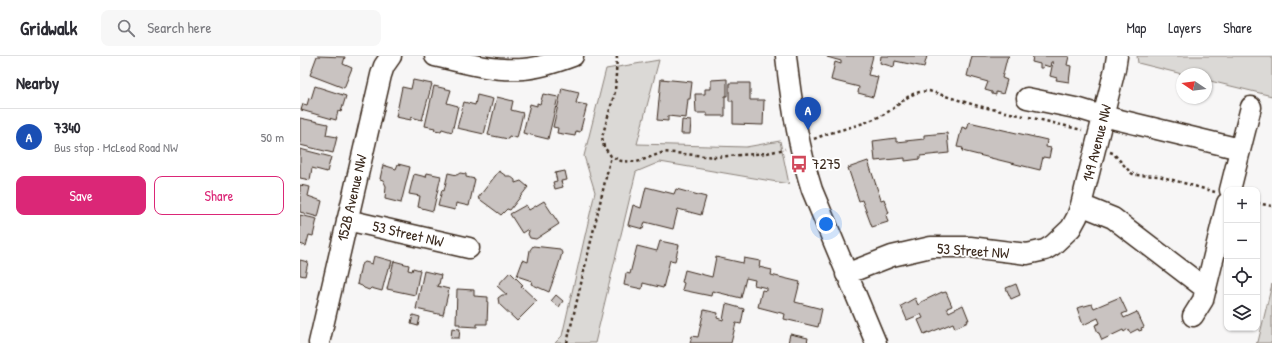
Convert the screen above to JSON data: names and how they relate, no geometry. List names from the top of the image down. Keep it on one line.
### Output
{"streets":{"street":["149 Avenue NW","152B Avenue NW","53 Street NW"]},"crossings":[["149 Avenue NW","53 Street NW"],["152B Avenue NW","53 Street NW"]],"places":{"bus stop":["7275"]},"north":"left","page":{"header":"Gridwalk","search":"Search here","nav":["Map","Layers","Share"],"heading":"Nearby","pins":"A","list":[{"mark":"A","name":"7340","note":"Bus stop · McLeod Road NW","value":"50 m"}],"buttons":["Save","Share"],"map_buttons":["+","−"]}}
